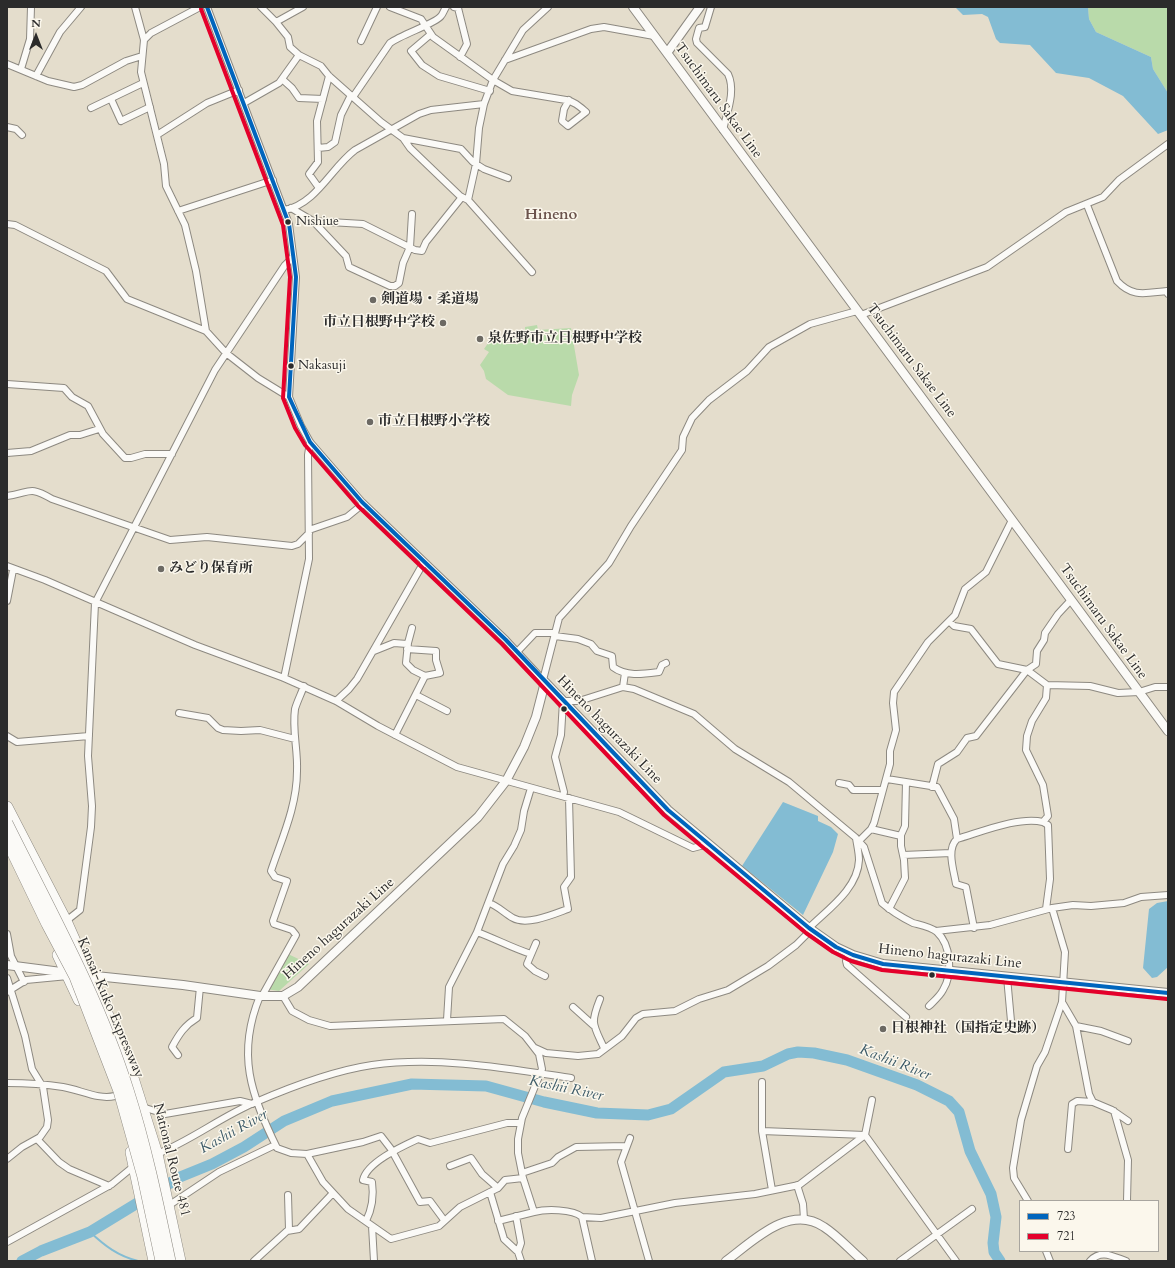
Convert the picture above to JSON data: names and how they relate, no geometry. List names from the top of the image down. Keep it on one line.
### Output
{"streets":{"highway":["Kansai-Kuko Expressway","National Route 481"],"main road":["Tsuchimaru Sakae Line","Hineno hagurazaki Line"]},"crossings":[["Hineno hagurazaki Line","National Route 481"]],"districts":["Hineno"],"water":["Kashii River"],"places":["Nishiue","剣道場・柔道場","市立日根野中学校","泉佐野市立日根野中学校","Nakasuji","市立日根野小学校","みどり保育所","日根神社（国指定史跡）"],"lines":["transit line 723","transit line 721"],"legend":["723","721"],"north":"top"}
